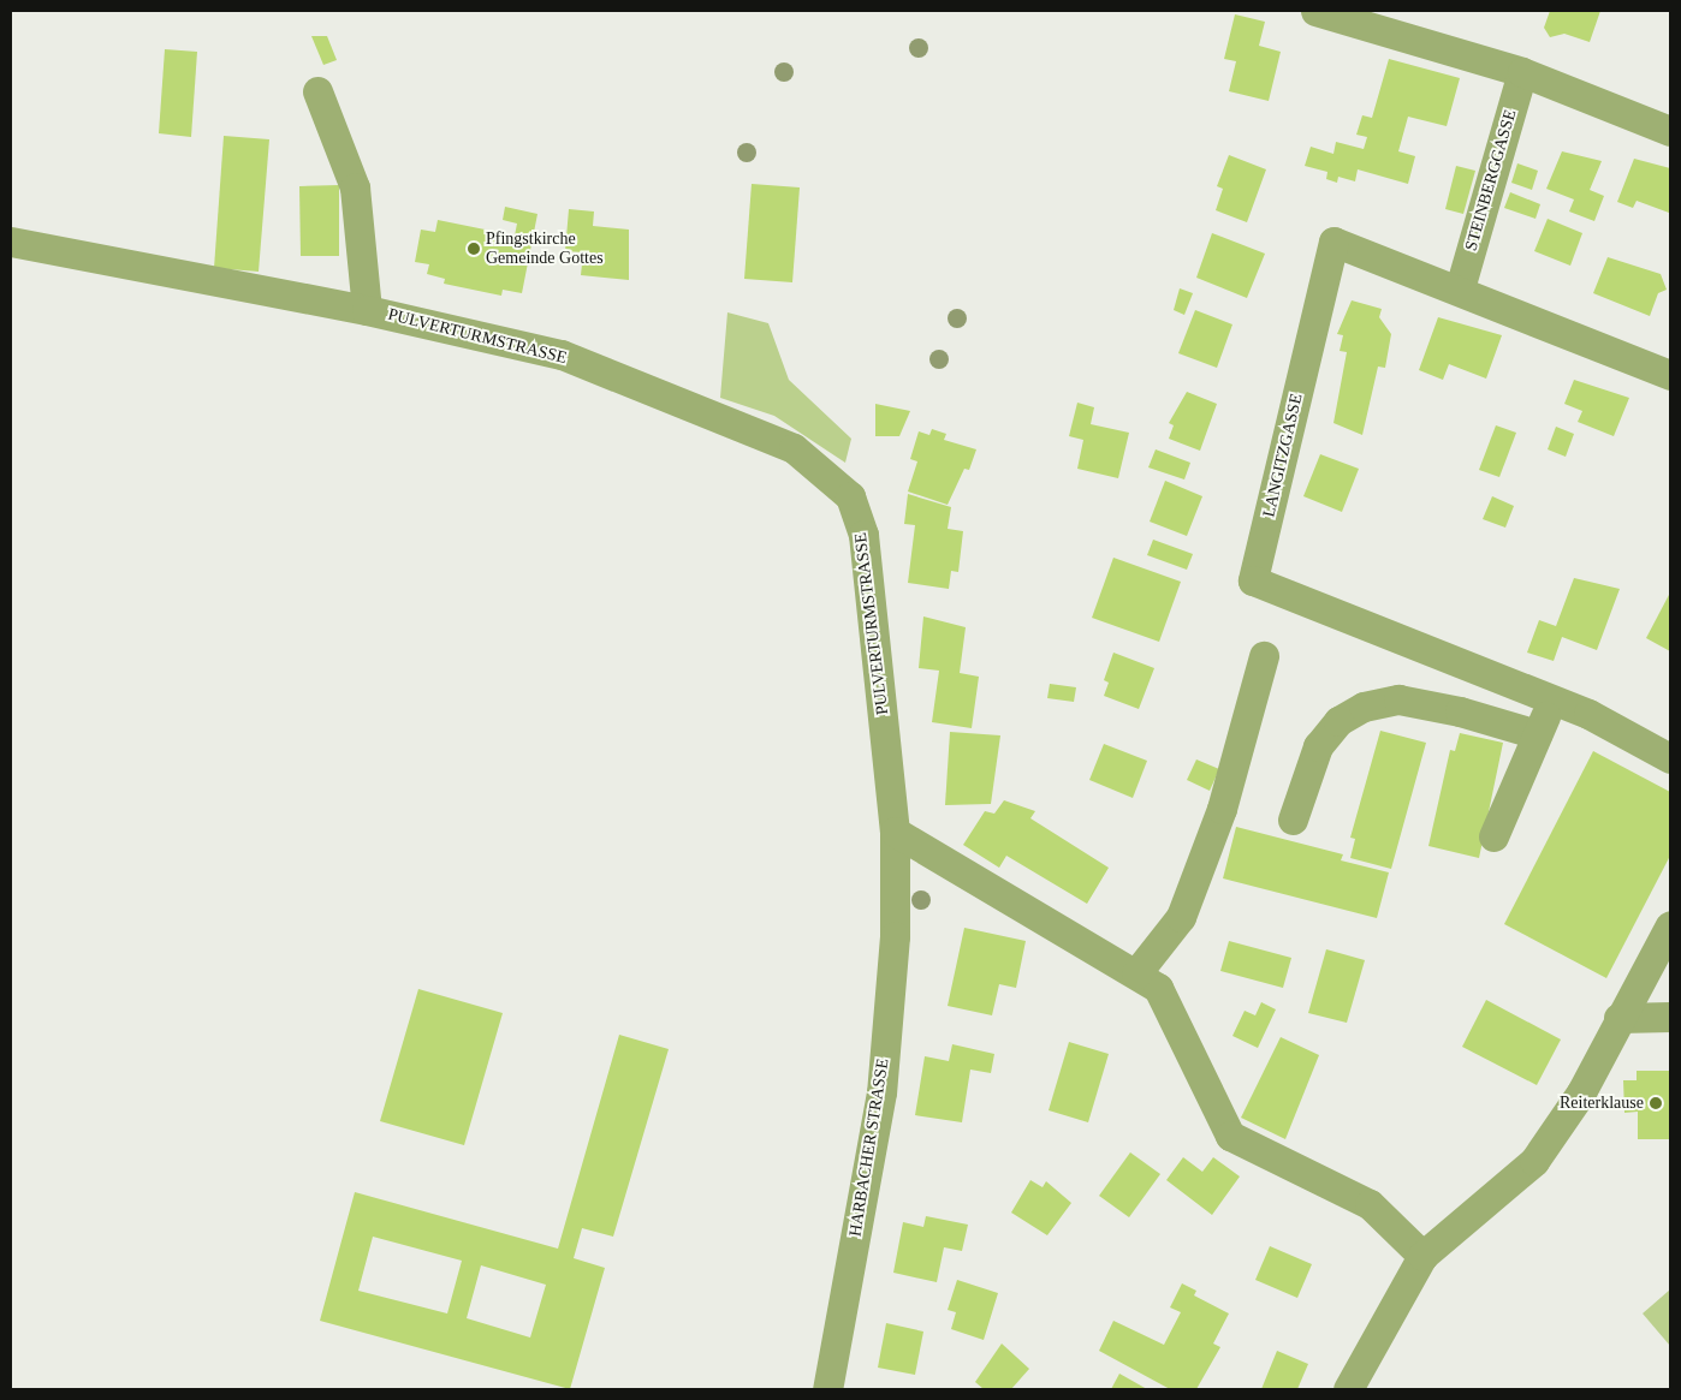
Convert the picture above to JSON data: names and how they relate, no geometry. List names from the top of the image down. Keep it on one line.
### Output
{"streets":{"street":["STEINBERGGASSE","PULVERTURMSTRASSE","LANGITZGASSE","HARBACHER STRASSE"]},"crossings":[["STEINBERGGASSE","LANGITZGASSE"],["PULVERTURMSTRASSE","HARBACHER STRASSE"]],"places":["Pfingstkirche Gemeinde Gottes","Reiterklause"]}
